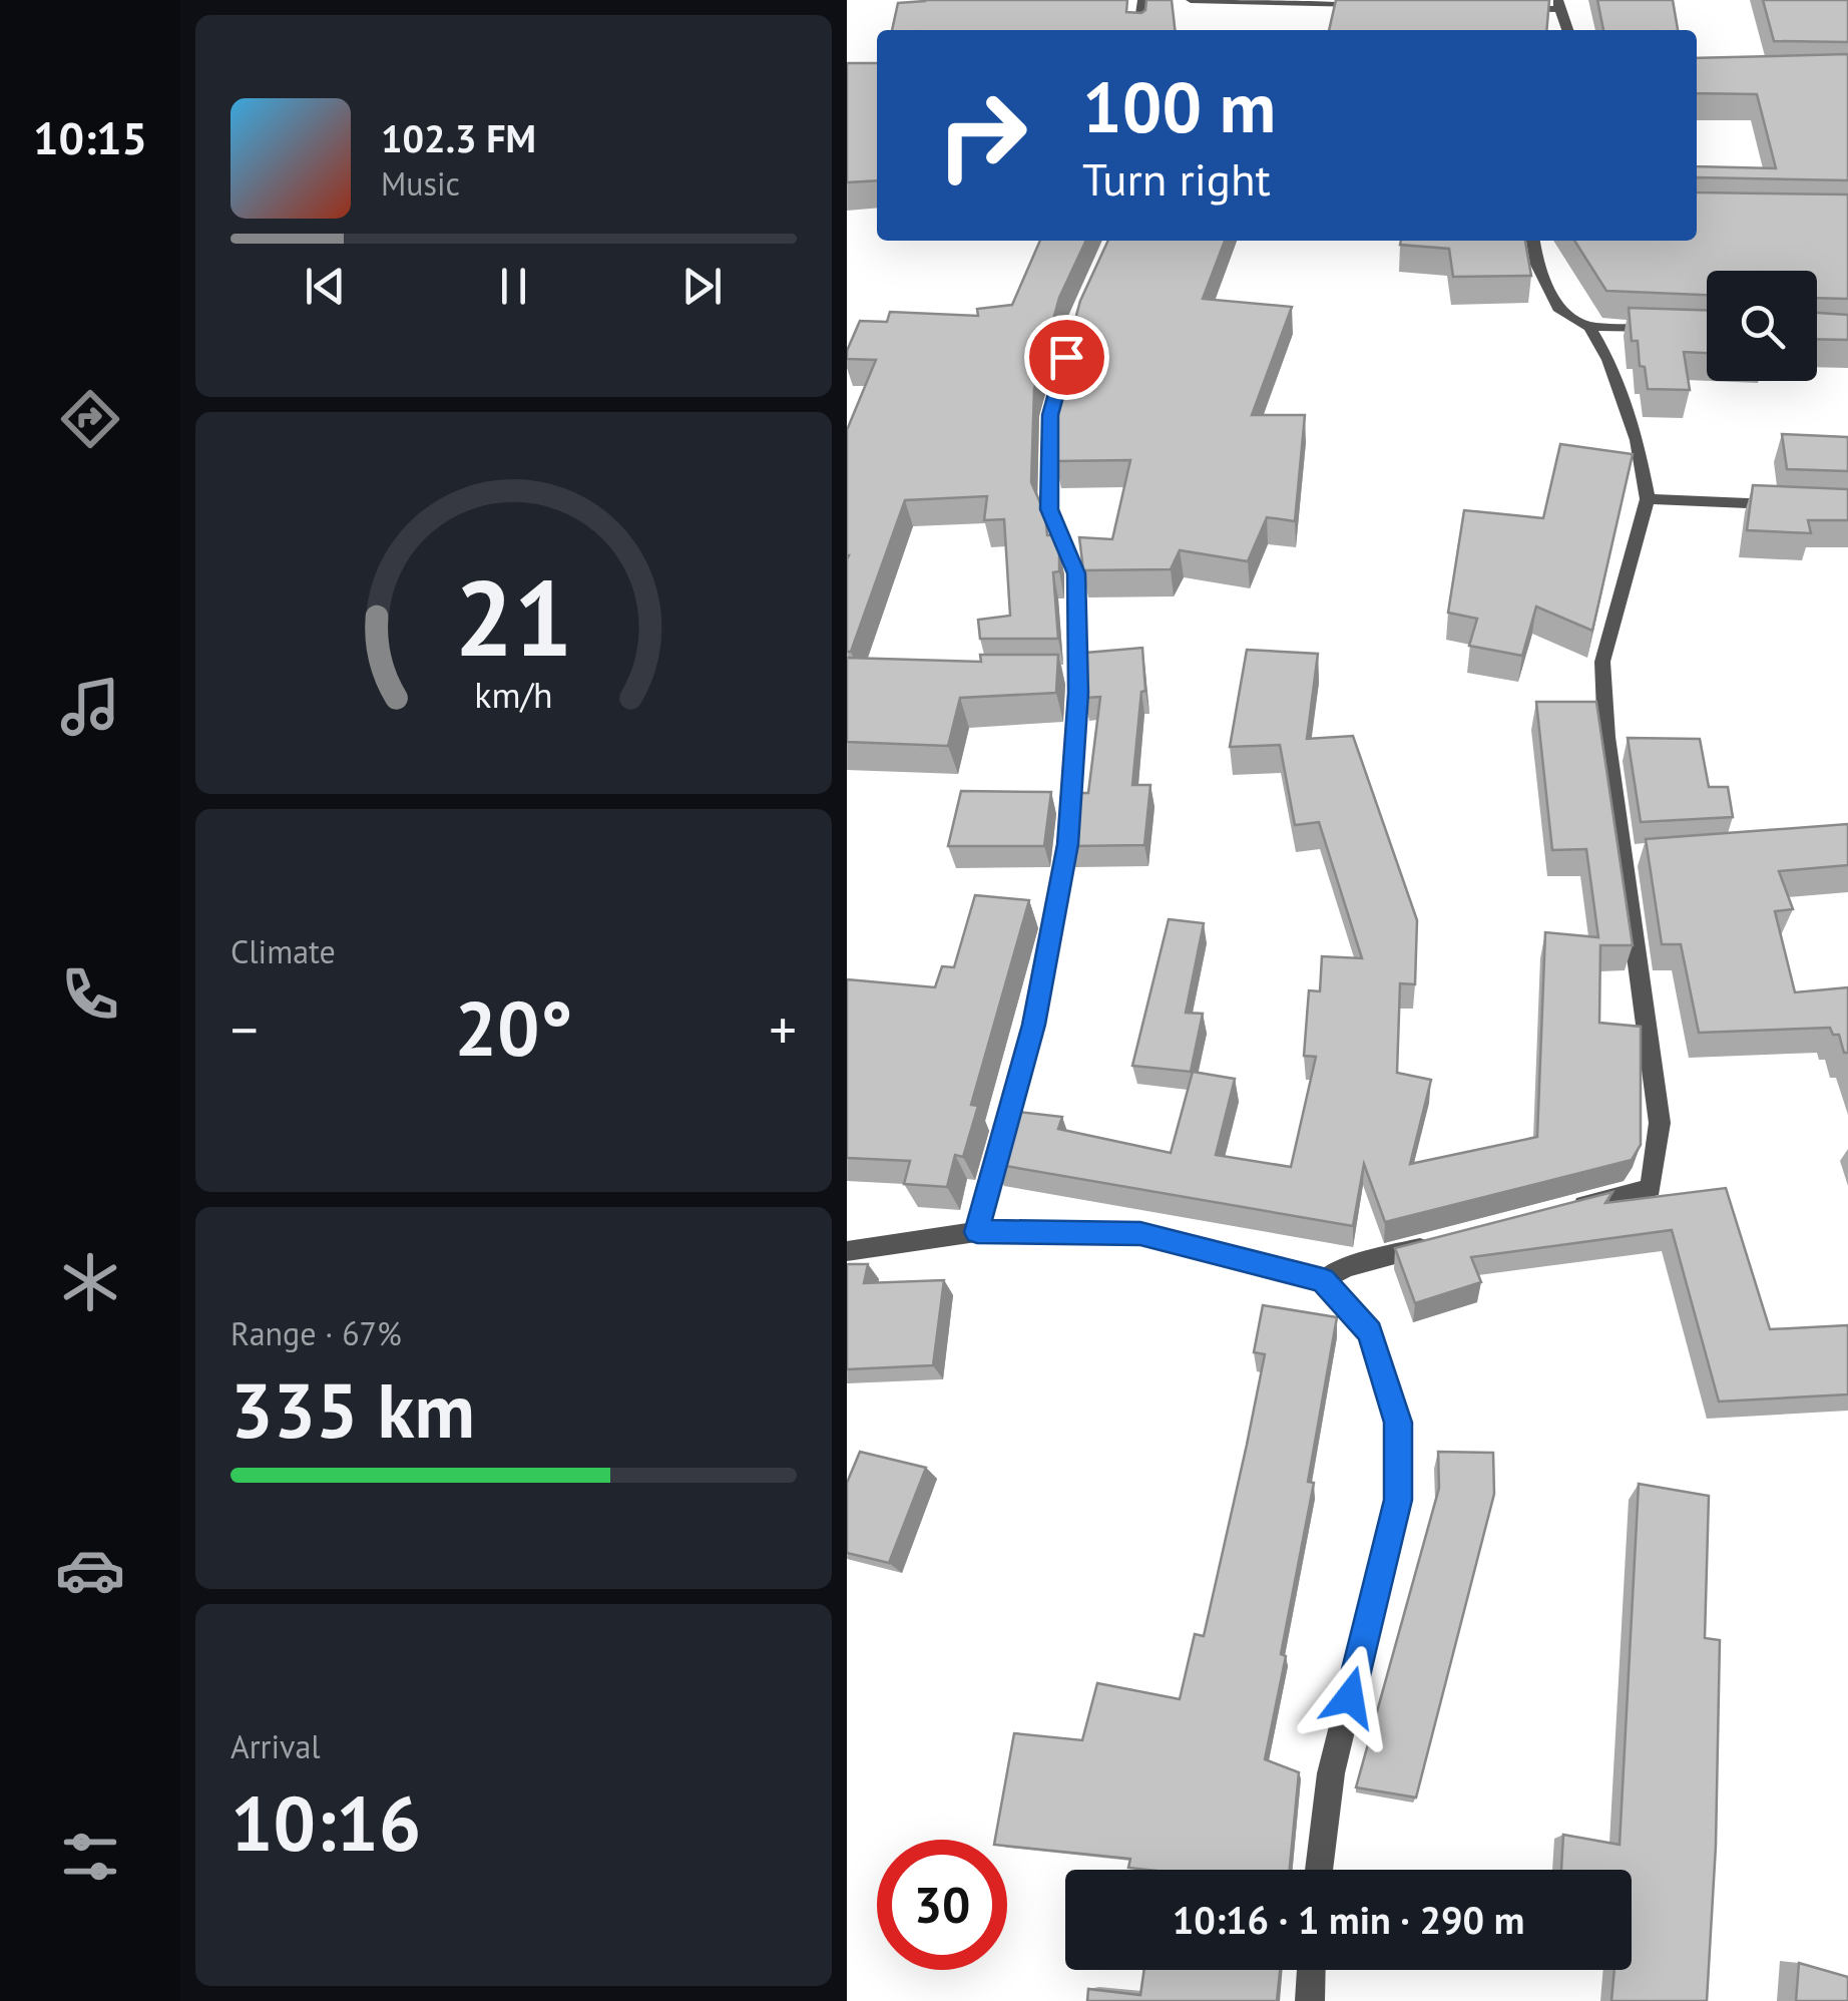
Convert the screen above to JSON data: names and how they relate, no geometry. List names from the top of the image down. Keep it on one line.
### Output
{"page":{"tabs":"10:15","turn":["100 m","Turn right"],"song":["102.3 FM","Music"],"tile":["Climate",["Range · 67%","335 km"],["Arrival","10:16"]],"heat":["−","20°","+"],"limit":"30","trip":"10:16 · 1 min · 290 m","gauge":["21","km/h"]}}
